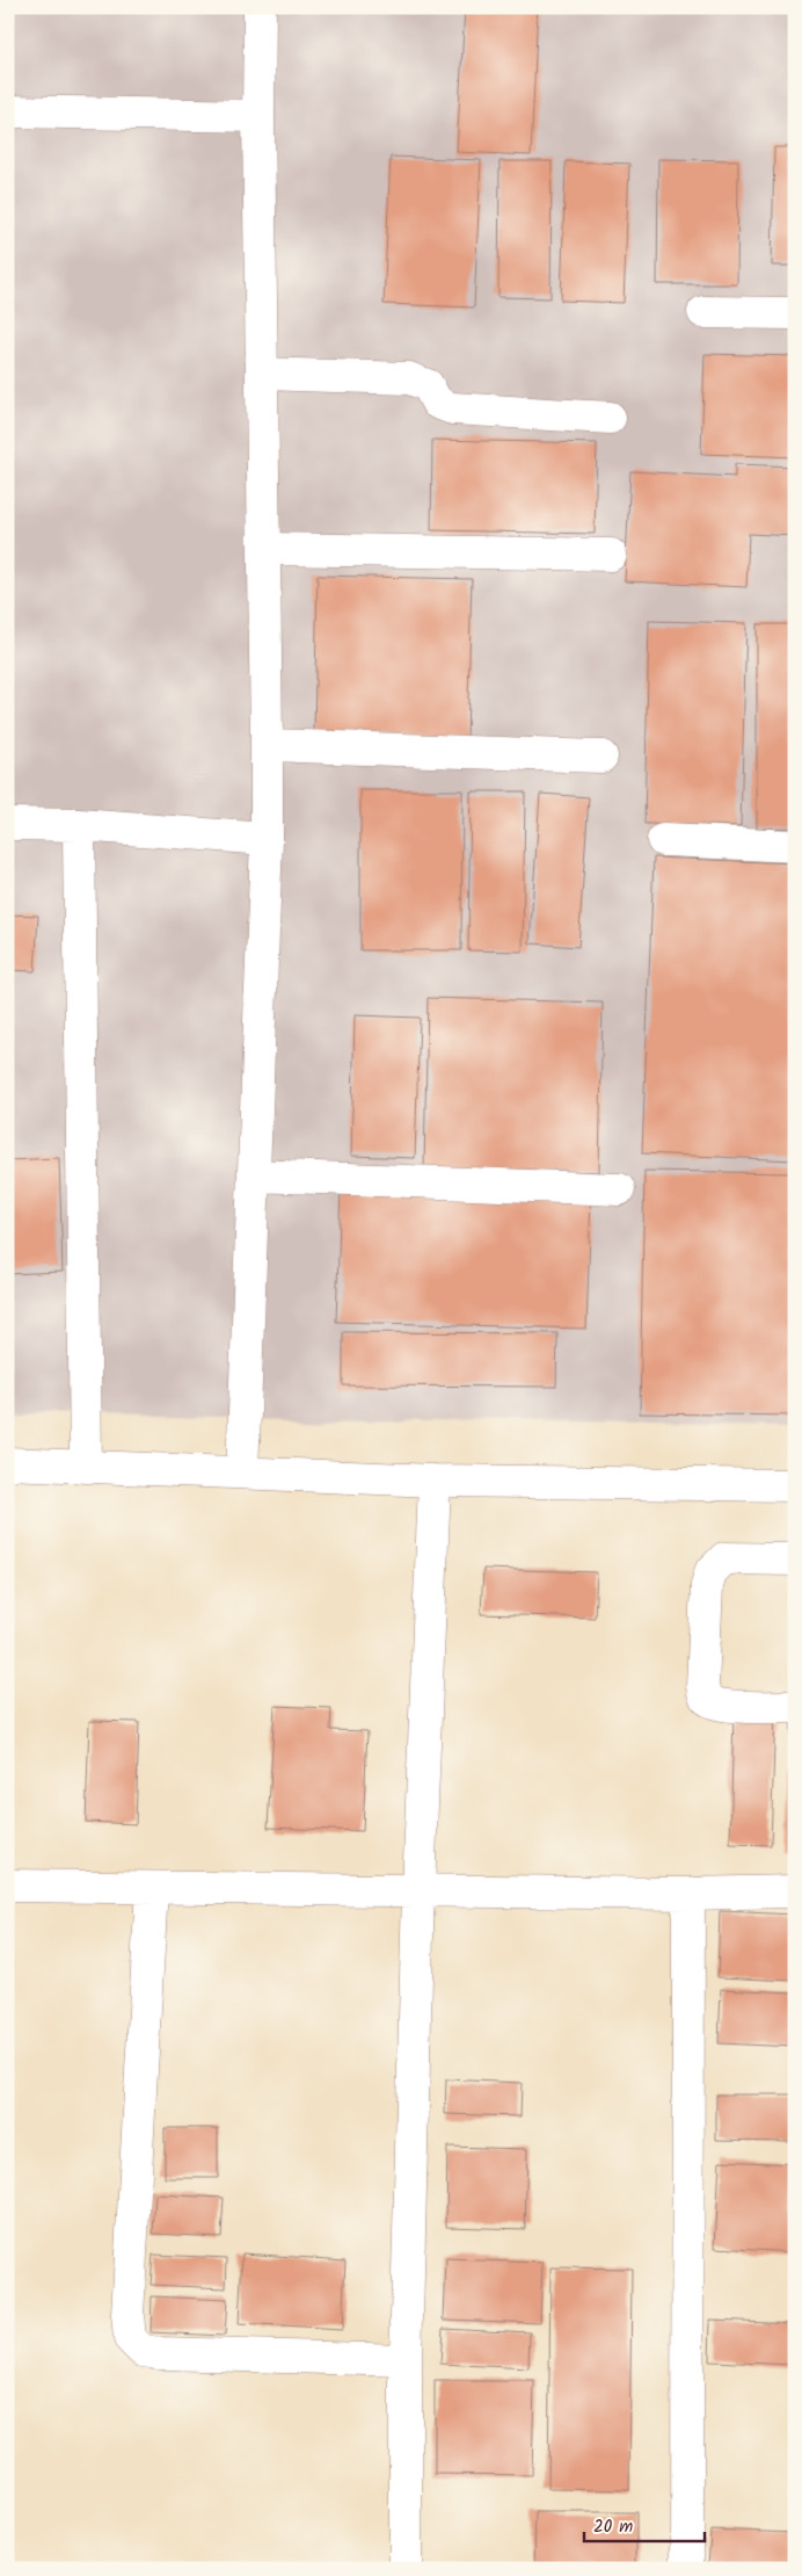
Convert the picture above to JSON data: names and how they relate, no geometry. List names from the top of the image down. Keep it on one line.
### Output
{"scale_bar":"20 m"}
